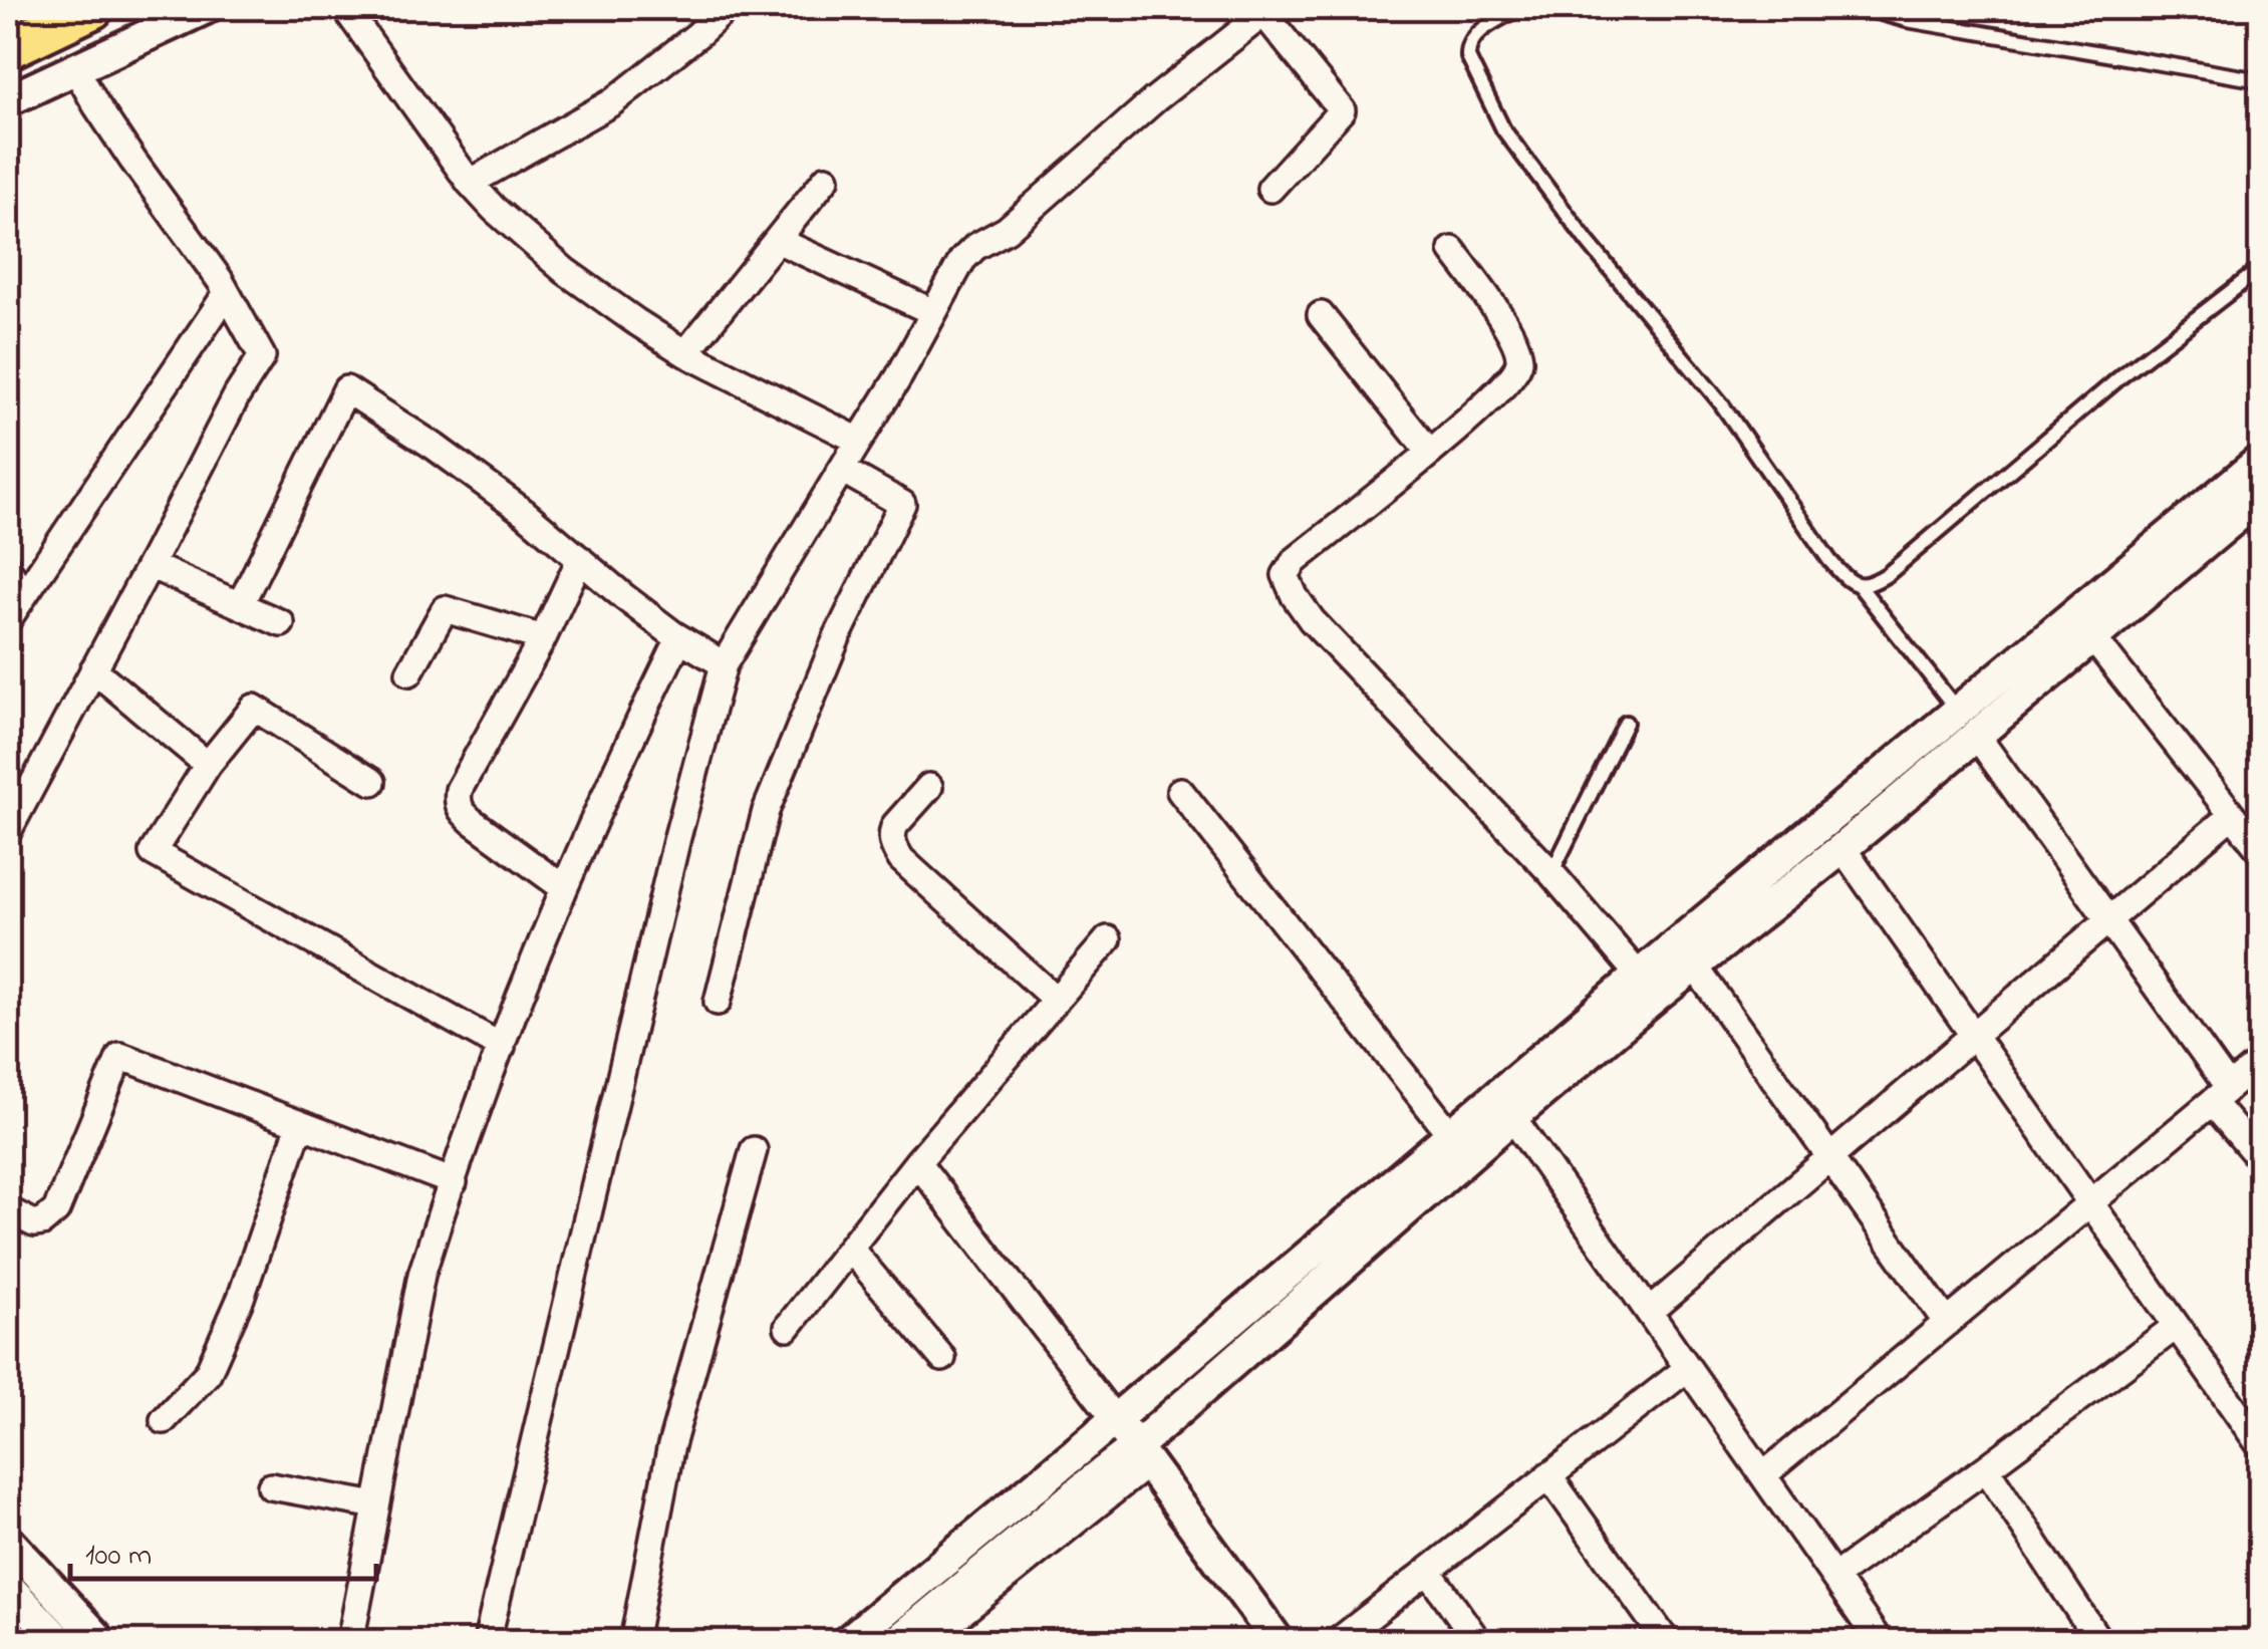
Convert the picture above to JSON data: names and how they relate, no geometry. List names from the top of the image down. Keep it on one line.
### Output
{"scale_bar":"100 m"}
